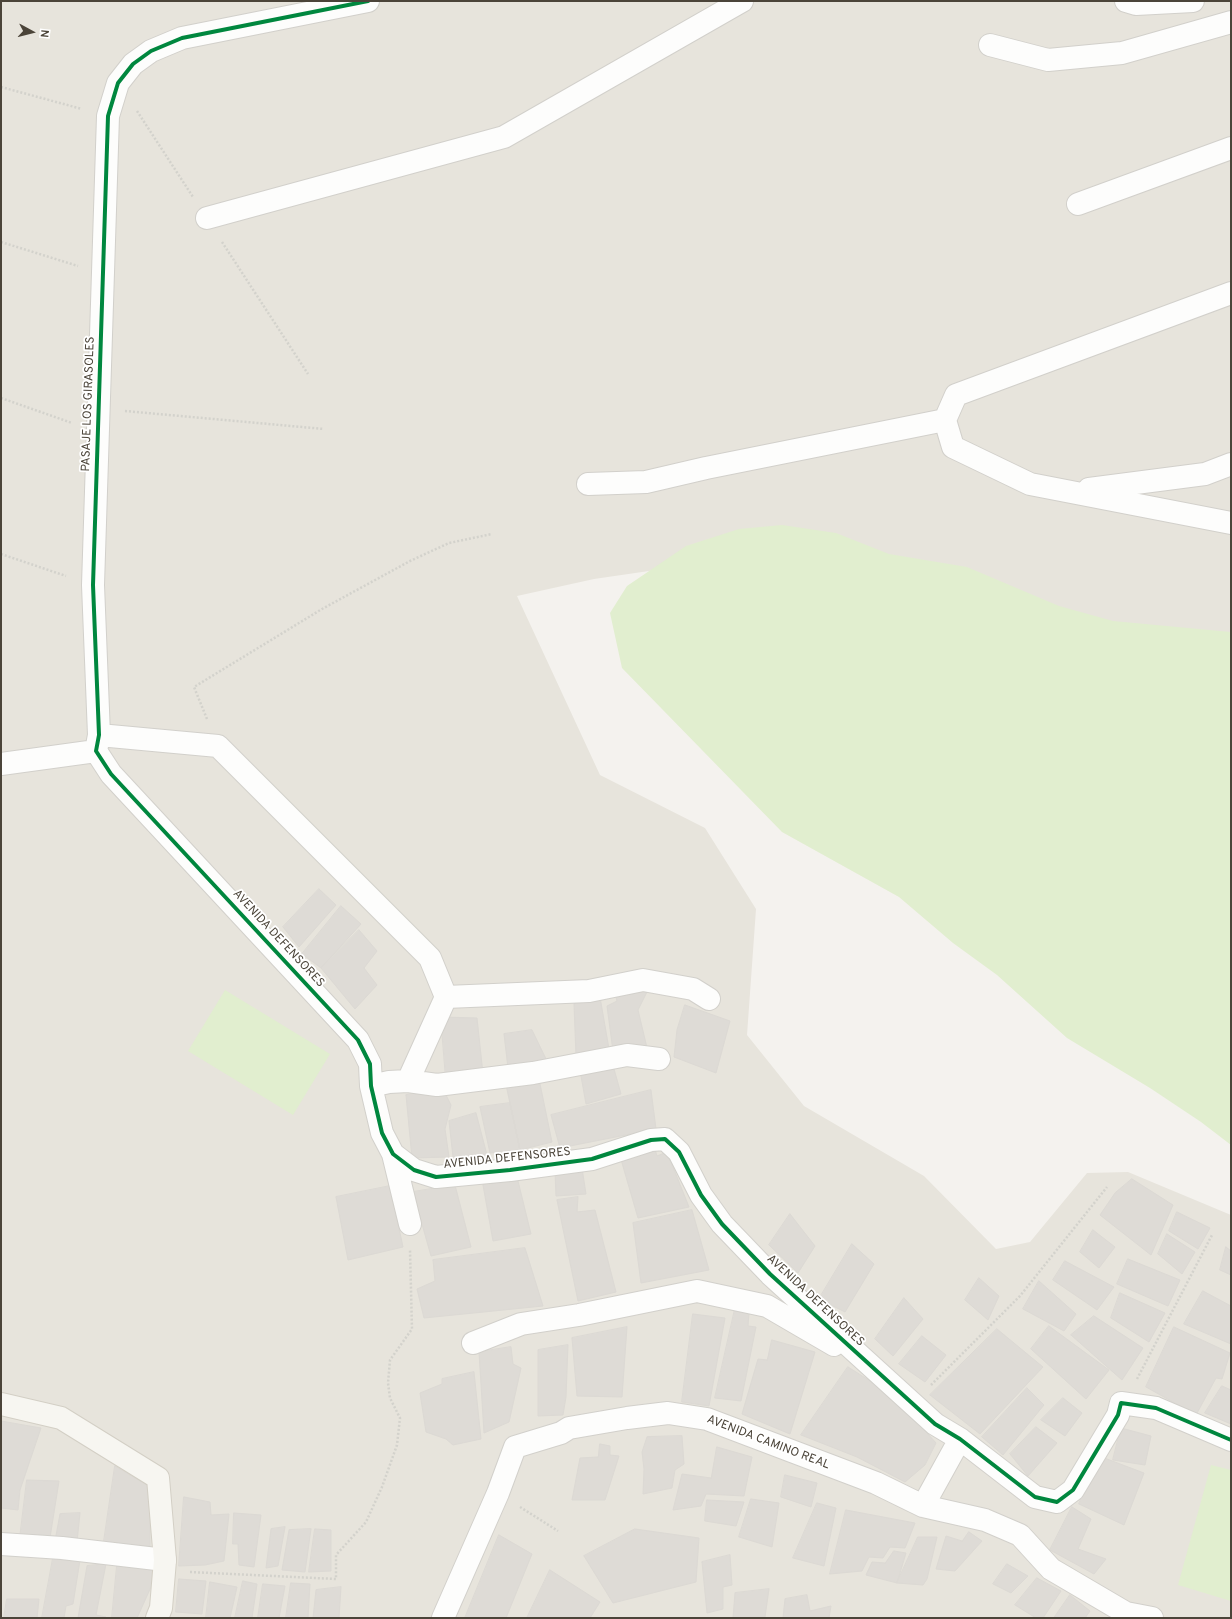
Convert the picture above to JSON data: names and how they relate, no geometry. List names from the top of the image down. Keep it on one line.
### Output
{"streets":{"street":["PASAJE LOS GIRASOLES","AVENIDA DEFENSORES","AVENIDA CAMINO REAL"]},"crossings":[["PASAJE LOS GIRASOLES","AVENIDA DEFENSORES"]],"north":"right"}
